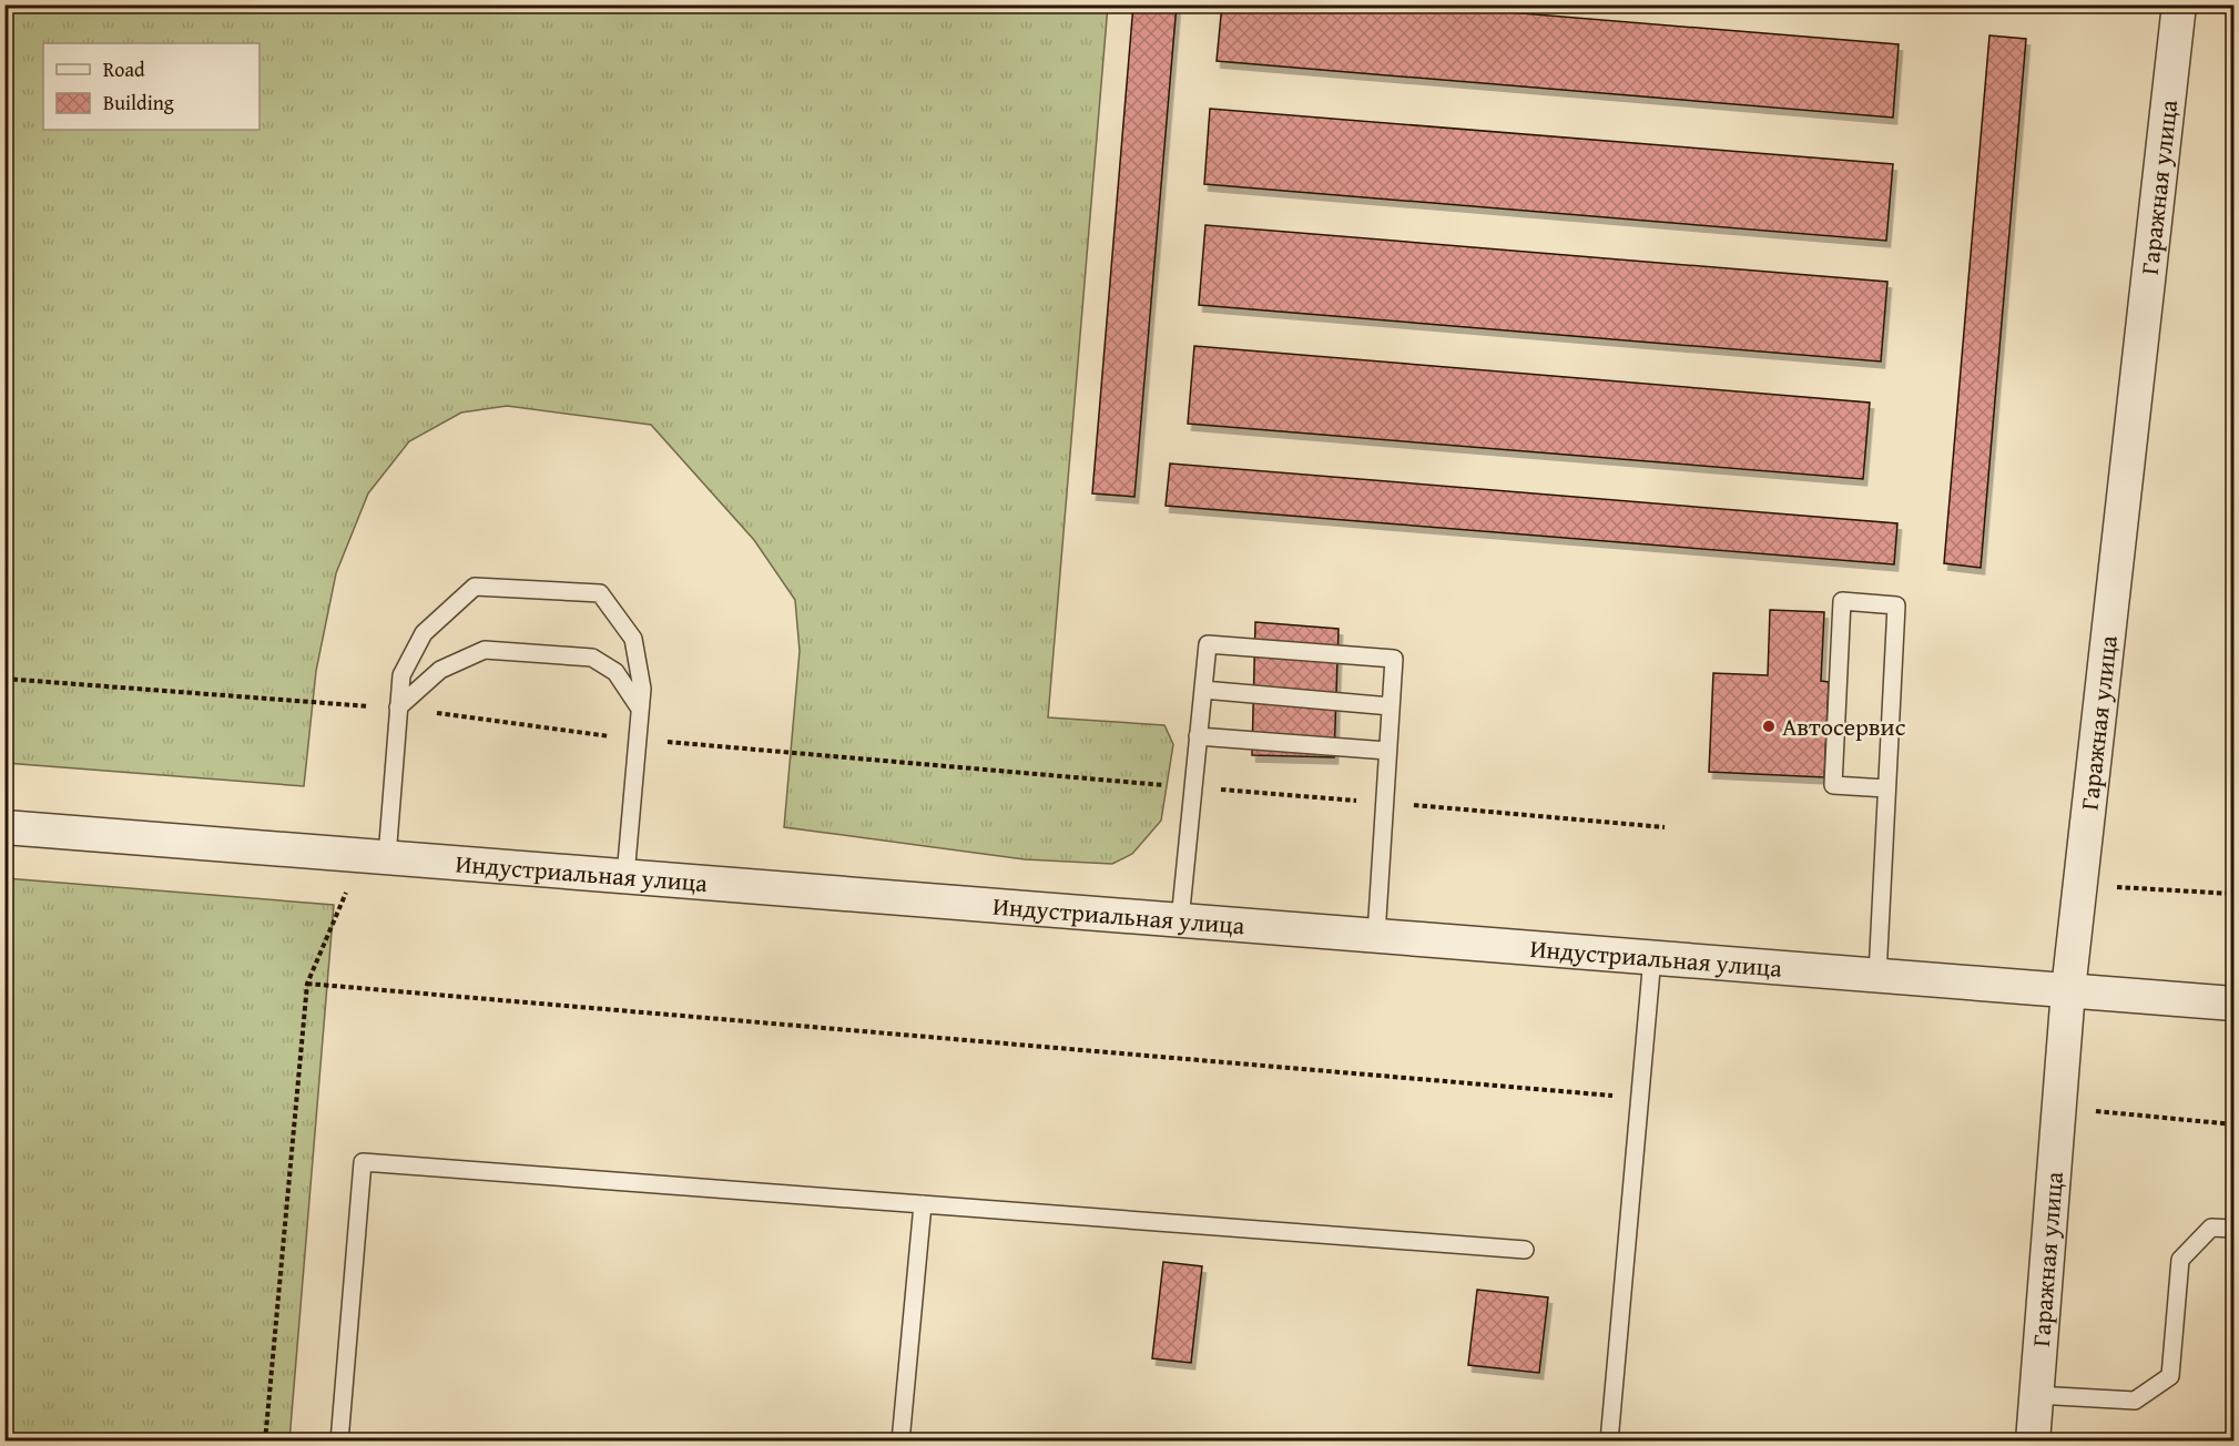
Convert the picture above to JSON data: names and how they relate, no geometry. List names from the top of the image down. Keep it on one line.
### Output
{"streets":{"street":["Гаражная улица","Индустриальная улица"]},"crossings":[["Гаражная улица","Индустриальная улица"]],"places":["Автосервис"],"legend":["Road","Building"]}
